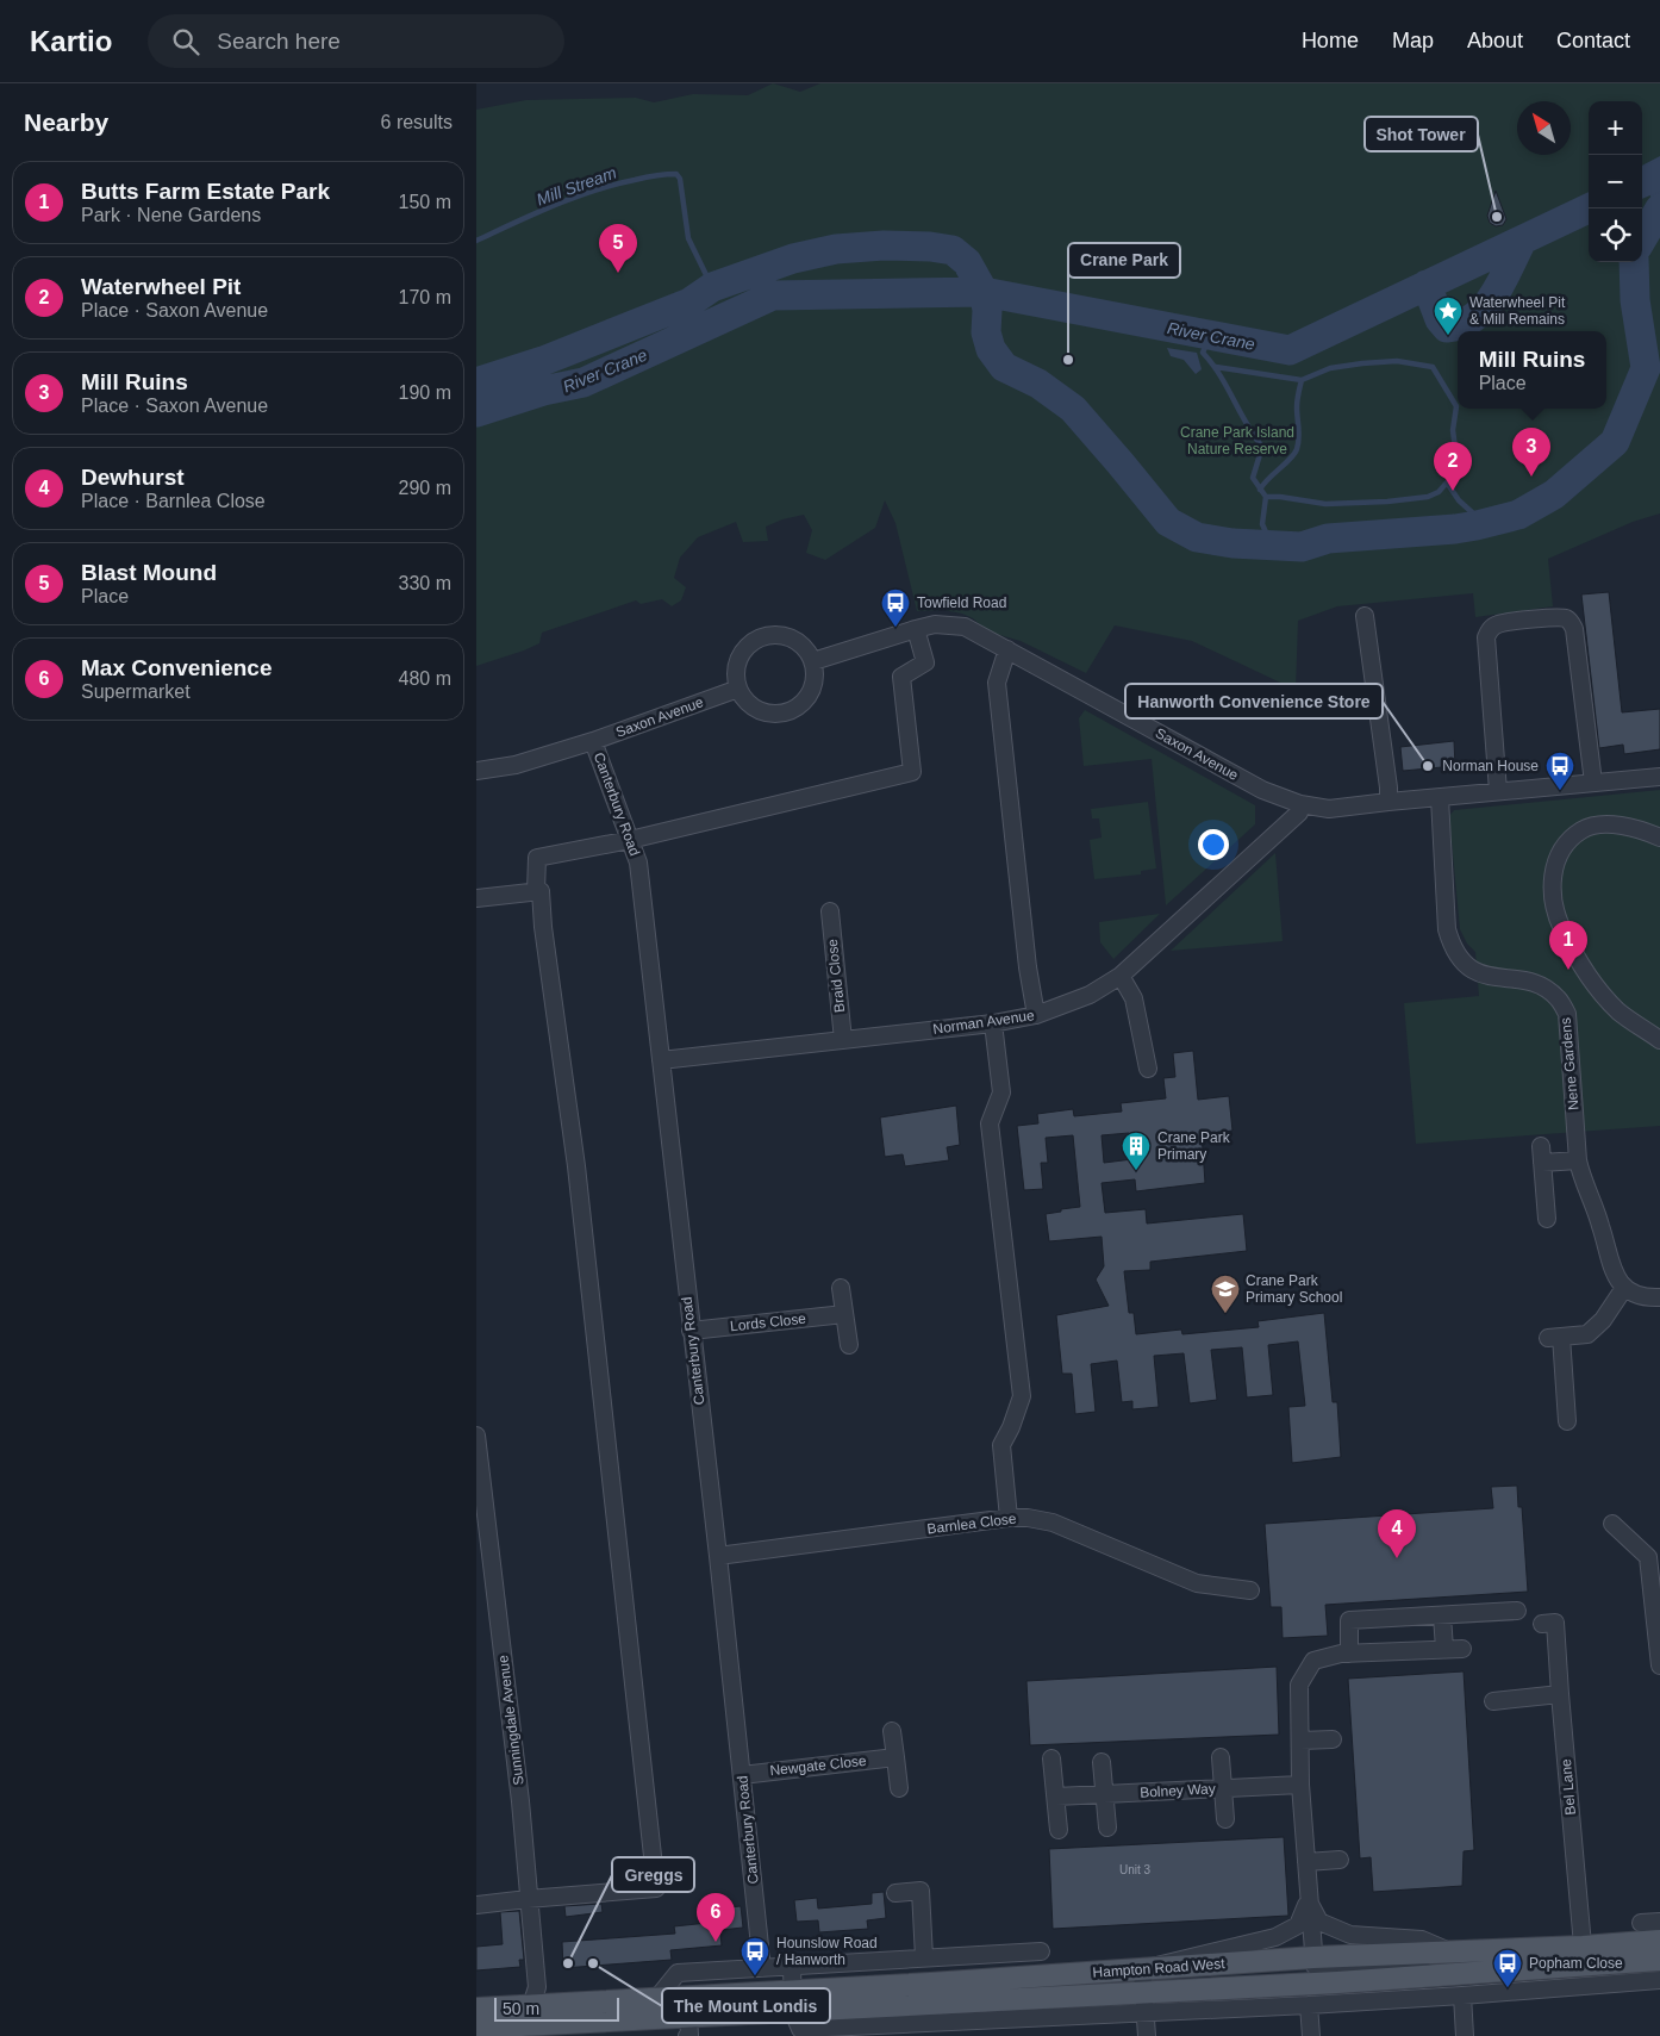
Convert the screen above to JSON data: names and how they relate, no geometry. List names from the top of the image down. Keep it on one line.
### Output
{"streets":{"main road":["Hampton Road West"],"street":["Saxon Avenue","Canterbury Road","Braid Close","Norman Avenue","Nene Gardens","Lords Close","Barnlea Close","Sunningdale Avenue","Newgate Close","Bel Lane","Bolney Way"]},"crossings":[["Saxon Avenue","Canterbury Road"],["Saxon Avenue","Norman Avenue"],["Saxon Avenue","Nene Gardens"],["Canterbury Road","Norman Avenue"],["Canterbury Road","Lords Close"],["Canterbury Road","Barnlea Close"],["Canterbury Road","Newgate Close"],["Braid Close","Norman Avenue"],["Sunningdale Avenue","Hampton Road West"],["Bel Lane","Hampton Road West"]],"water":["Mill Stream","River Crane"],"parks":["Crane Park Island Nature Reserve"],"places":{"other":["Shot Tower","Crane Park","Hanworth Convenience Store","Greggs","The Mount Londis"],"place":["Waterwheel Pit & Mill Remains"],"bus stop":["Towfield Road","Norman House","Hounslow Road / Hanworth","Popham Close"],"building":["Crane Park Primary"],"school or university":["Crane Park Primary School"]},"house_numbers":["Unit 3"],"scale_bar":"50 m","north":"top left","page":{"header":"Kartio","search":"Search here","nav":["Home","Map","About","Contact"],"heading":["Nearby","6 results"],"map_buttons":["+","−"],"list":[{"mark":"1","name":"Butts Farm Estate Park","note":"Park · Nene Gardens","value":"150 m"},{"mark":"2","name":"Waterwheel Pit","note":"Place · Saxon Avenue","value":"170 m"},{"mark":"3","name":"Mill Ruins","note":"Place · Saxon Avenue","value":"190 m"},{"mark":"4","name":"Dewhurst","note":"Place · Barnlea Close","value":"290 m"},{"mark":"5","name":"Blast Mound","note":"Place","value":"330 m"},{"mark":"6","name":"Max Convenience","note":"Supermarket","value":"480 m"}],"pins":["5","3","2","1","4","6"],"popup":["Mill Ruins","Place"],"scale":"50 m"}}
